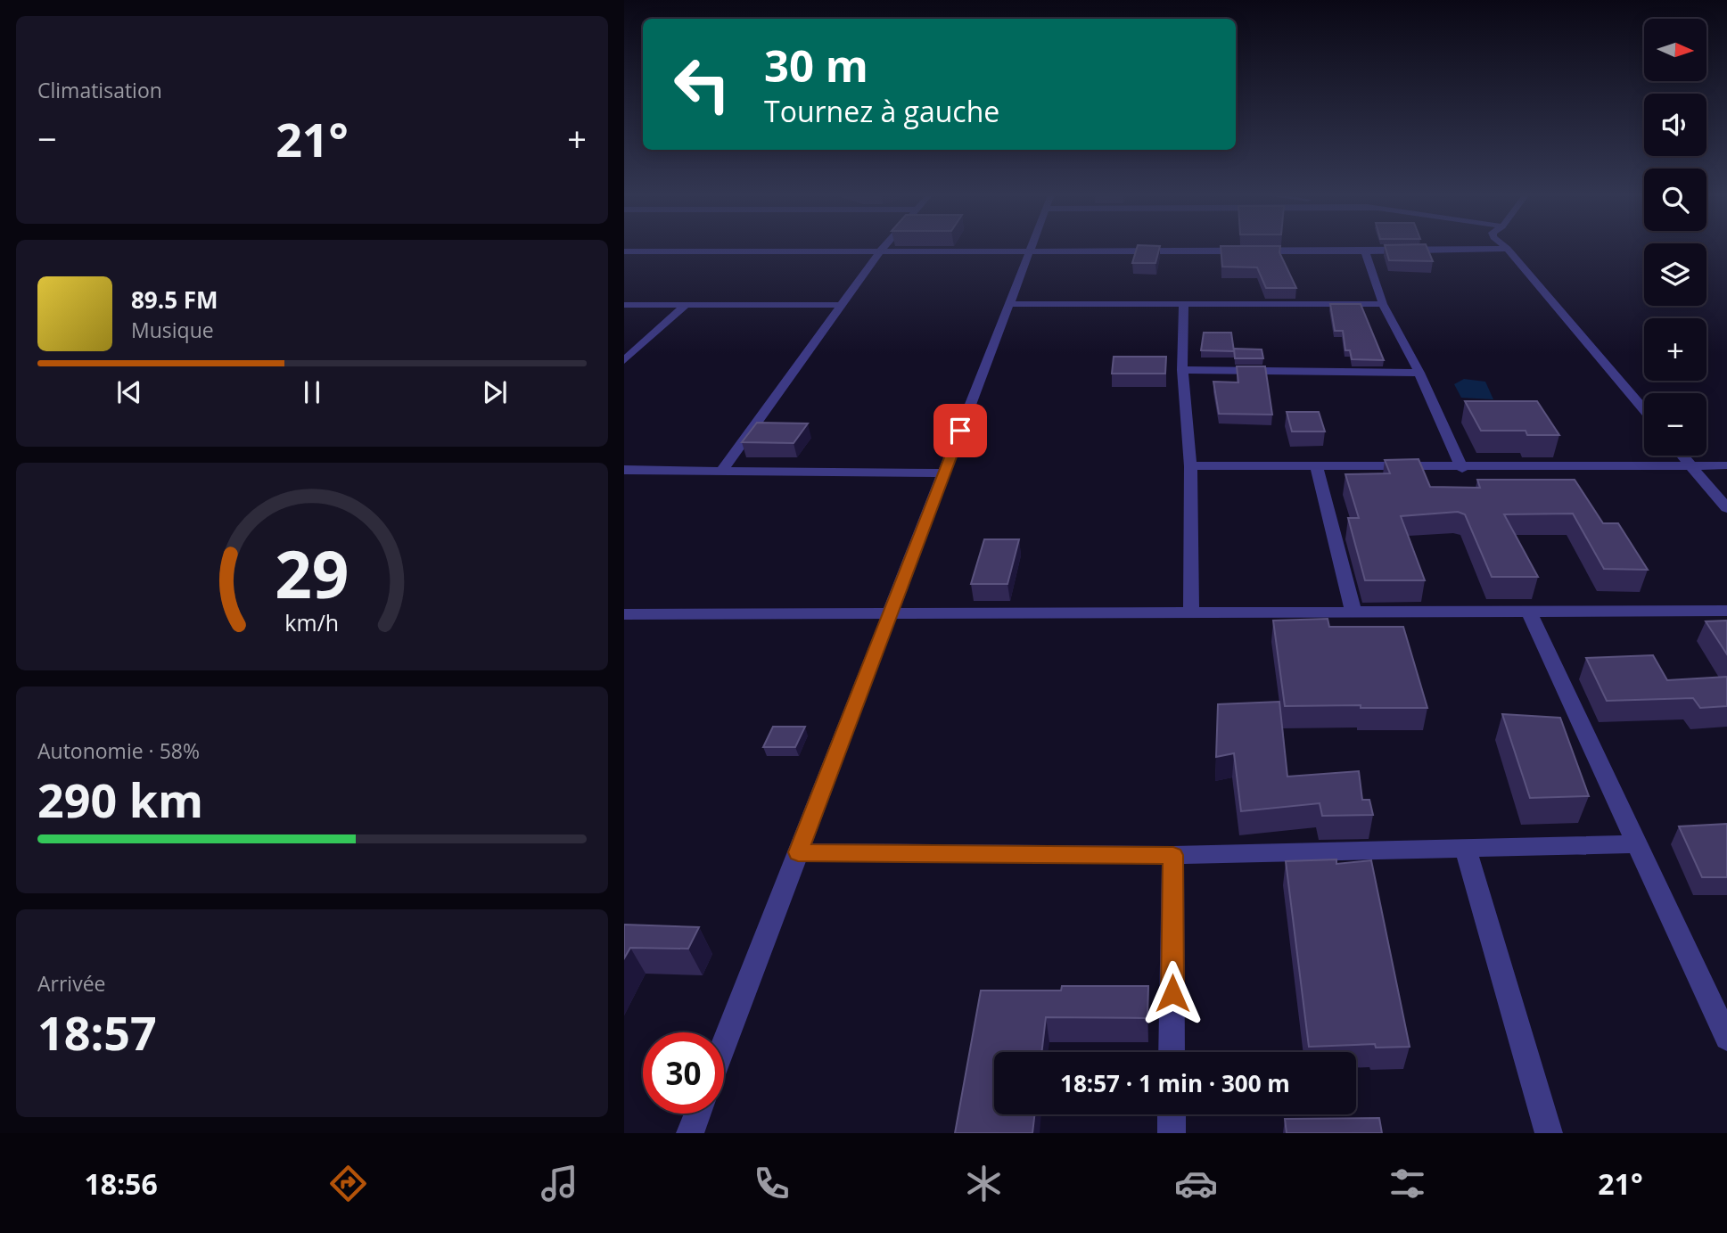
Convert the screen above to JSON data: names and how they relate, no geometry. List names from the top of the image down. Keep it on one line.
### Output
{"north":"right","page":{"tile":["Climatisation",["Autonomie · 58%","290 km"],["Arrivée","18:57"]],"map_buttons":["+","−"],"turn":["30 m","Tournez à gauche"],"heat":["−","21°","+"],"song":["89.5 FM","Musique"],"limit":"30","trip":"18:57 · 1 min · 300 m","tabs":["18:56","21°"],"gauge":["29","km/h"]}}
